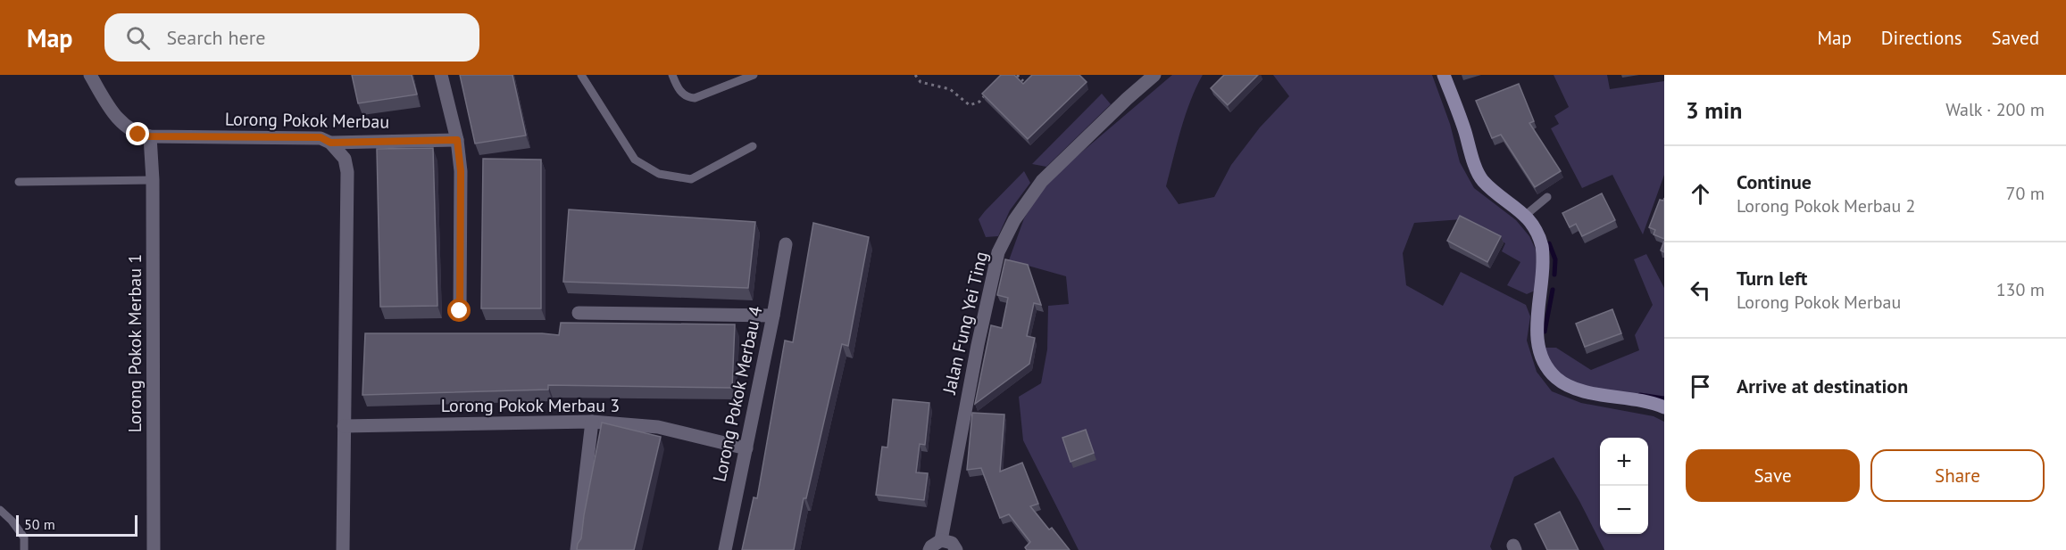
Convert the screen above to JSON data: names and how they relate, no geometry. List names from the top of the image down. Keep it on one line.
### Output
{"streets":{"street":["Lorong Pokok Merbau","Jalan Fung Yei Ting","Lorong Pokok Merbau 1","Lorong Pokok Merbau 4","Lorong Pokok Merbau 3"]},"crossings":[["Lorong Pokok Merbau","Lorong Pokok Merbau 1"],["Lorong Pokok Merbau 4","Lorong Pokok Merbau 3"]],"scale_bar":"50 m","page":{"header":"Map","search":"Search here","nav":["Map","Directions","Saved"],"heading":["3 min","Walk · 200 m"],"list":[["Continue","Lorong Pokok Merbau 2","70 m"],["Turn left","Lorong Pokok Merbau","130 m"],"Arrive at destination"],"buttons":["Save","Share"],"map_buttons":["+","−"],"scale":"50 m"}}
